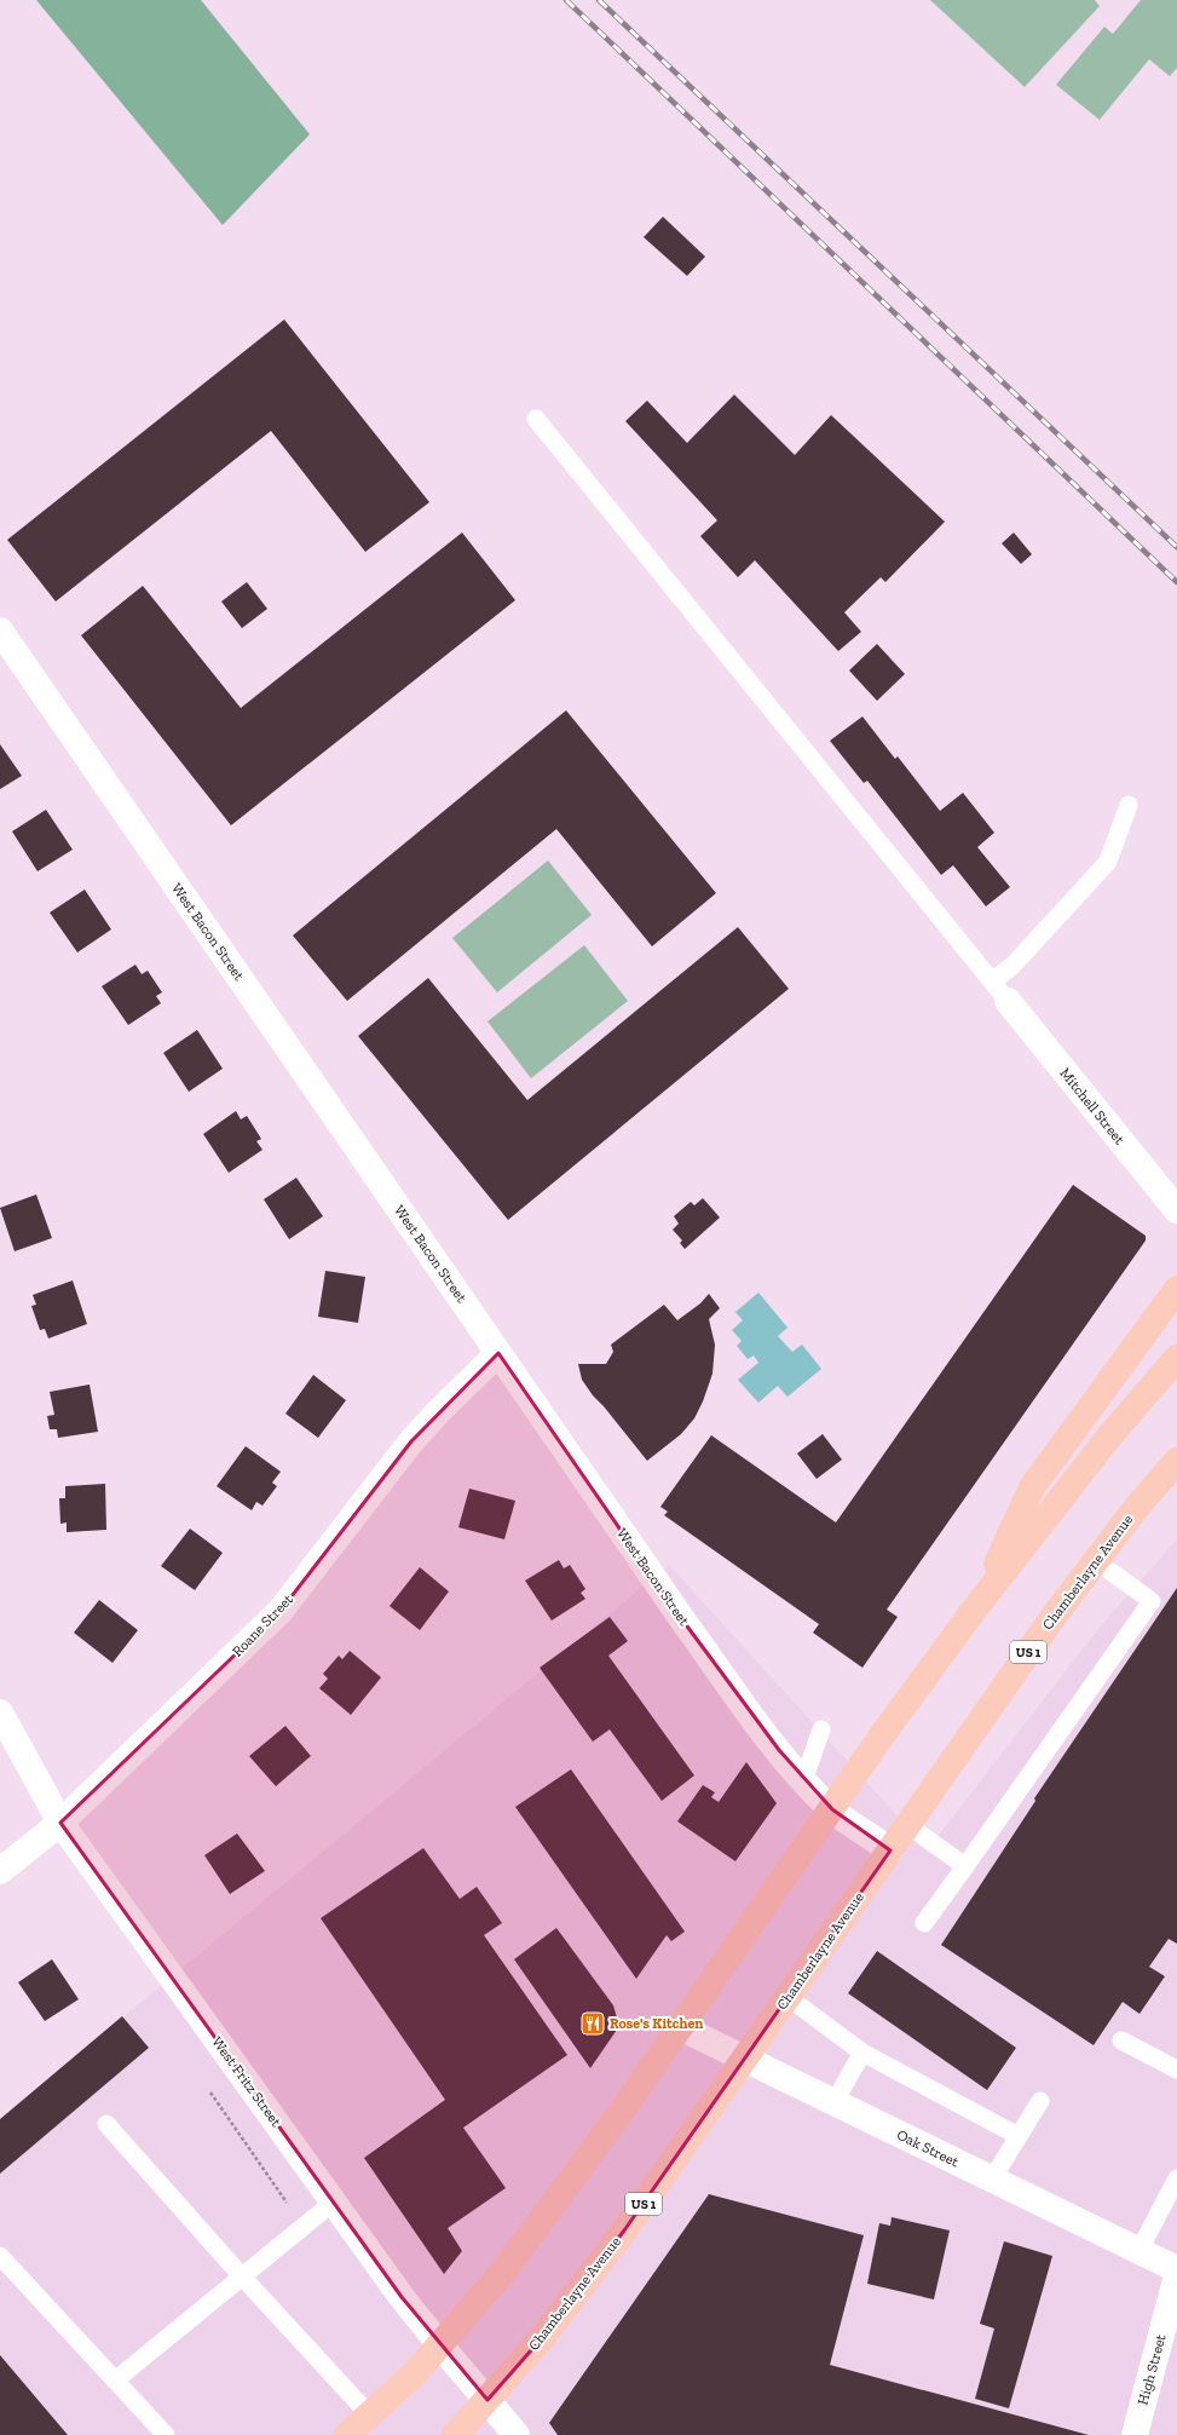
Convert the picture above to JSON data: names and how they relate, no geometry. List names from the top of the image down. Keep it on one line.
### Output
{"streets":{"main road":["Chamberlayne Avenue","US 1"],"street":["West Bacon Street","Mitchell Street","Roane Street","West Fritz Street","Oak Street","High Street"]},"crossings":[["West Bacon Street","Chamberlayne Avenue"],["West Bacon Street","Roane Street"],["Chamberlayne Avenue","West Fritz Street"],["Chamberlayne Avenue","Oak Street"],["Roane Street","West Fritz Street"]],"places":{"restaurant":["Rose's Kitchen"]}}
